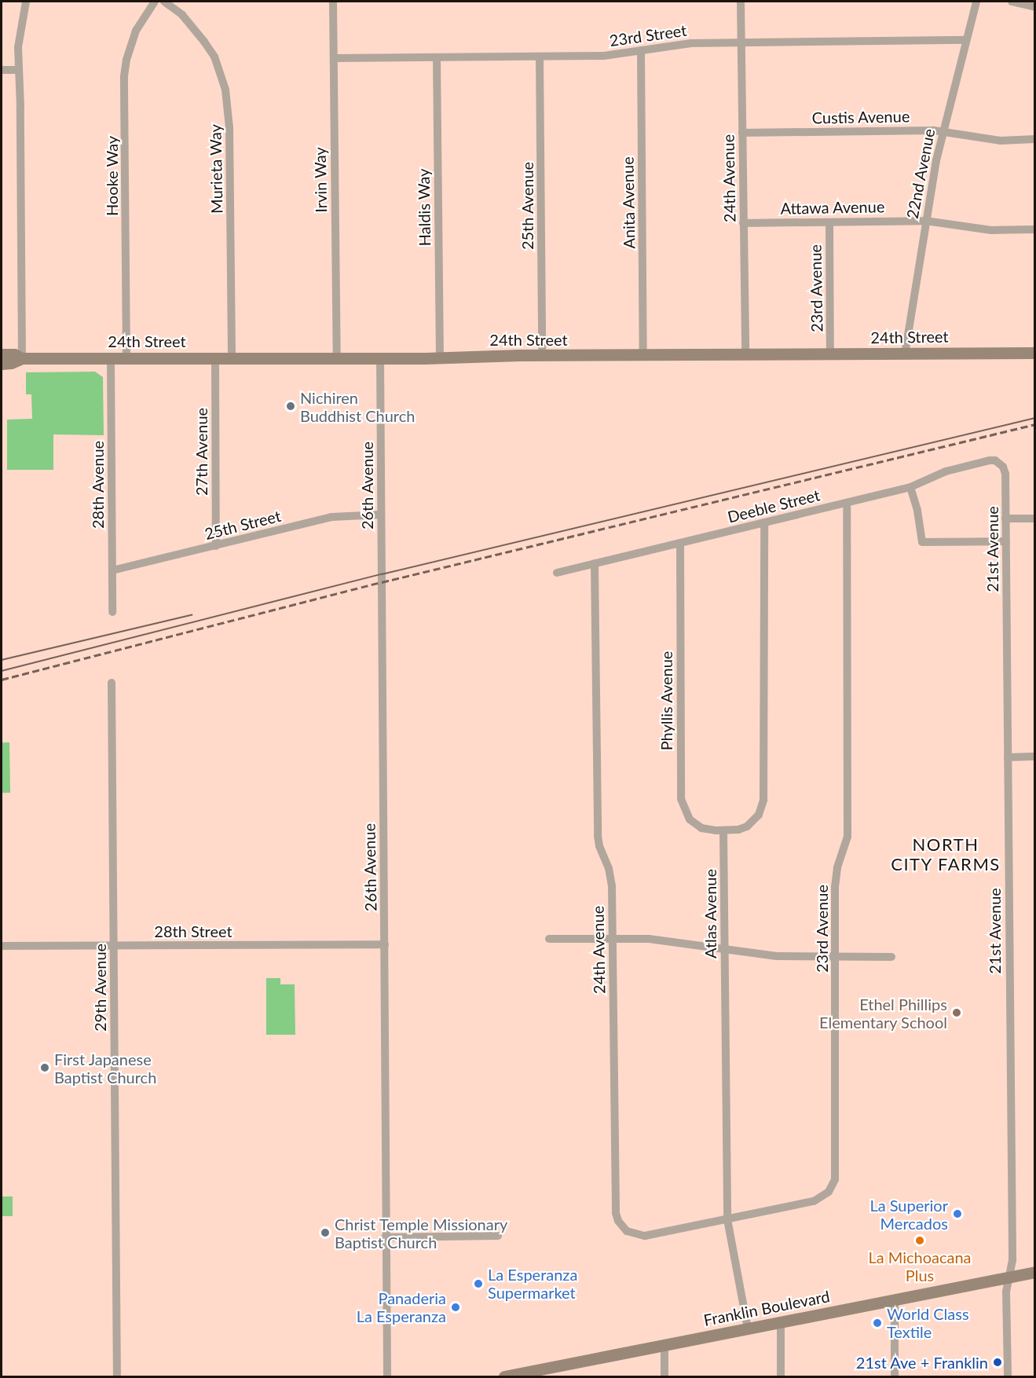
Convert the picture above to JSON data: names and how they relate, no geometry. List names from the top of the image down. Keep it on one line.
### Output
{"streets":{"street":["23rd Street","Custis Avenue","Murieta Way","22nd Avenue","Hooke Way","24th Avenue","Irvin Way","Anita Avenue","25th Avenue","Haldis Way","Attawa Avenue","23rd Avenue","24th Street","27th Avenue","28th Avenue","26th Avenue","Deeble Street","25th Street","21st Avenue","Phyllis Avenue","Atlas Avenue","28th Street","29th Avenue","Franklin Boulevard"]},"crossings":[["23rd Street","22nd Avenue"],["23rd Street","24th Avenue"],["23rd Street","Irvin Way"],["23rd Street","Anita Avenue"],["23rd Street","25th Avenue"],["23rd Street","Haldis Way"],["Custis Avenue","22nd Avenue"],["Custis Avenue","24th Avenue"],["Murieta Way","24th Street"],["22nd Avenue","Attawa Avenue"],["22nd Avenue","24th Street"],["Hooke Way","24th Street"],["24th Avenue","Attawa Avenue"],["24th Avenue","23rd Avenue"],["24th Avenue","24th Street"],["24th Avenue","Deeble Street"],["24th Avenue","Atlas Avenue"],["Irvin Way","24th Street"],["Anita Avenue","24th Street"],["25th Avenue","24th Street"],["Haldis Way","24th Street"],["Attawa Avenue","23rd Avenue"],["23rd Avenue","24th Street"],["23rd Avenue","Deeble Street"],["23rd Avenue","Atlas Avenue"],["24th Street","27th Avenue"],["24th Street","28th Avenue"],["24th Street","26th Avenue"],["27th Avenue","25th Street"],["28th Avenue","25th Street"],["26th Avenue","25th Street"],["26th Avenue","28th Street"],["Deeble Street","21st Avenue"],["Deeble Street","Phyllis Avenue"],["21st Avenue","Franklin Boulevard"],["Phyllis Avenue","Atlas Avenue"],["Atlas Avenue","Franklin Boulevard"],["28th Street","29th Avenue"]],"districts":["NORTH CITY FARMS"],"places":["Nichiren Buddhist Church","Ethel Phillips Elementary School","First Japanese Baptist Church","La Superior Mercados","Christ Temple Missionary Baptist Church","La Michoacana Plus","La Esperanza Supermarket","Panaderia La Esperanza","World Class Textile","21st Ave + Franklin"]}
